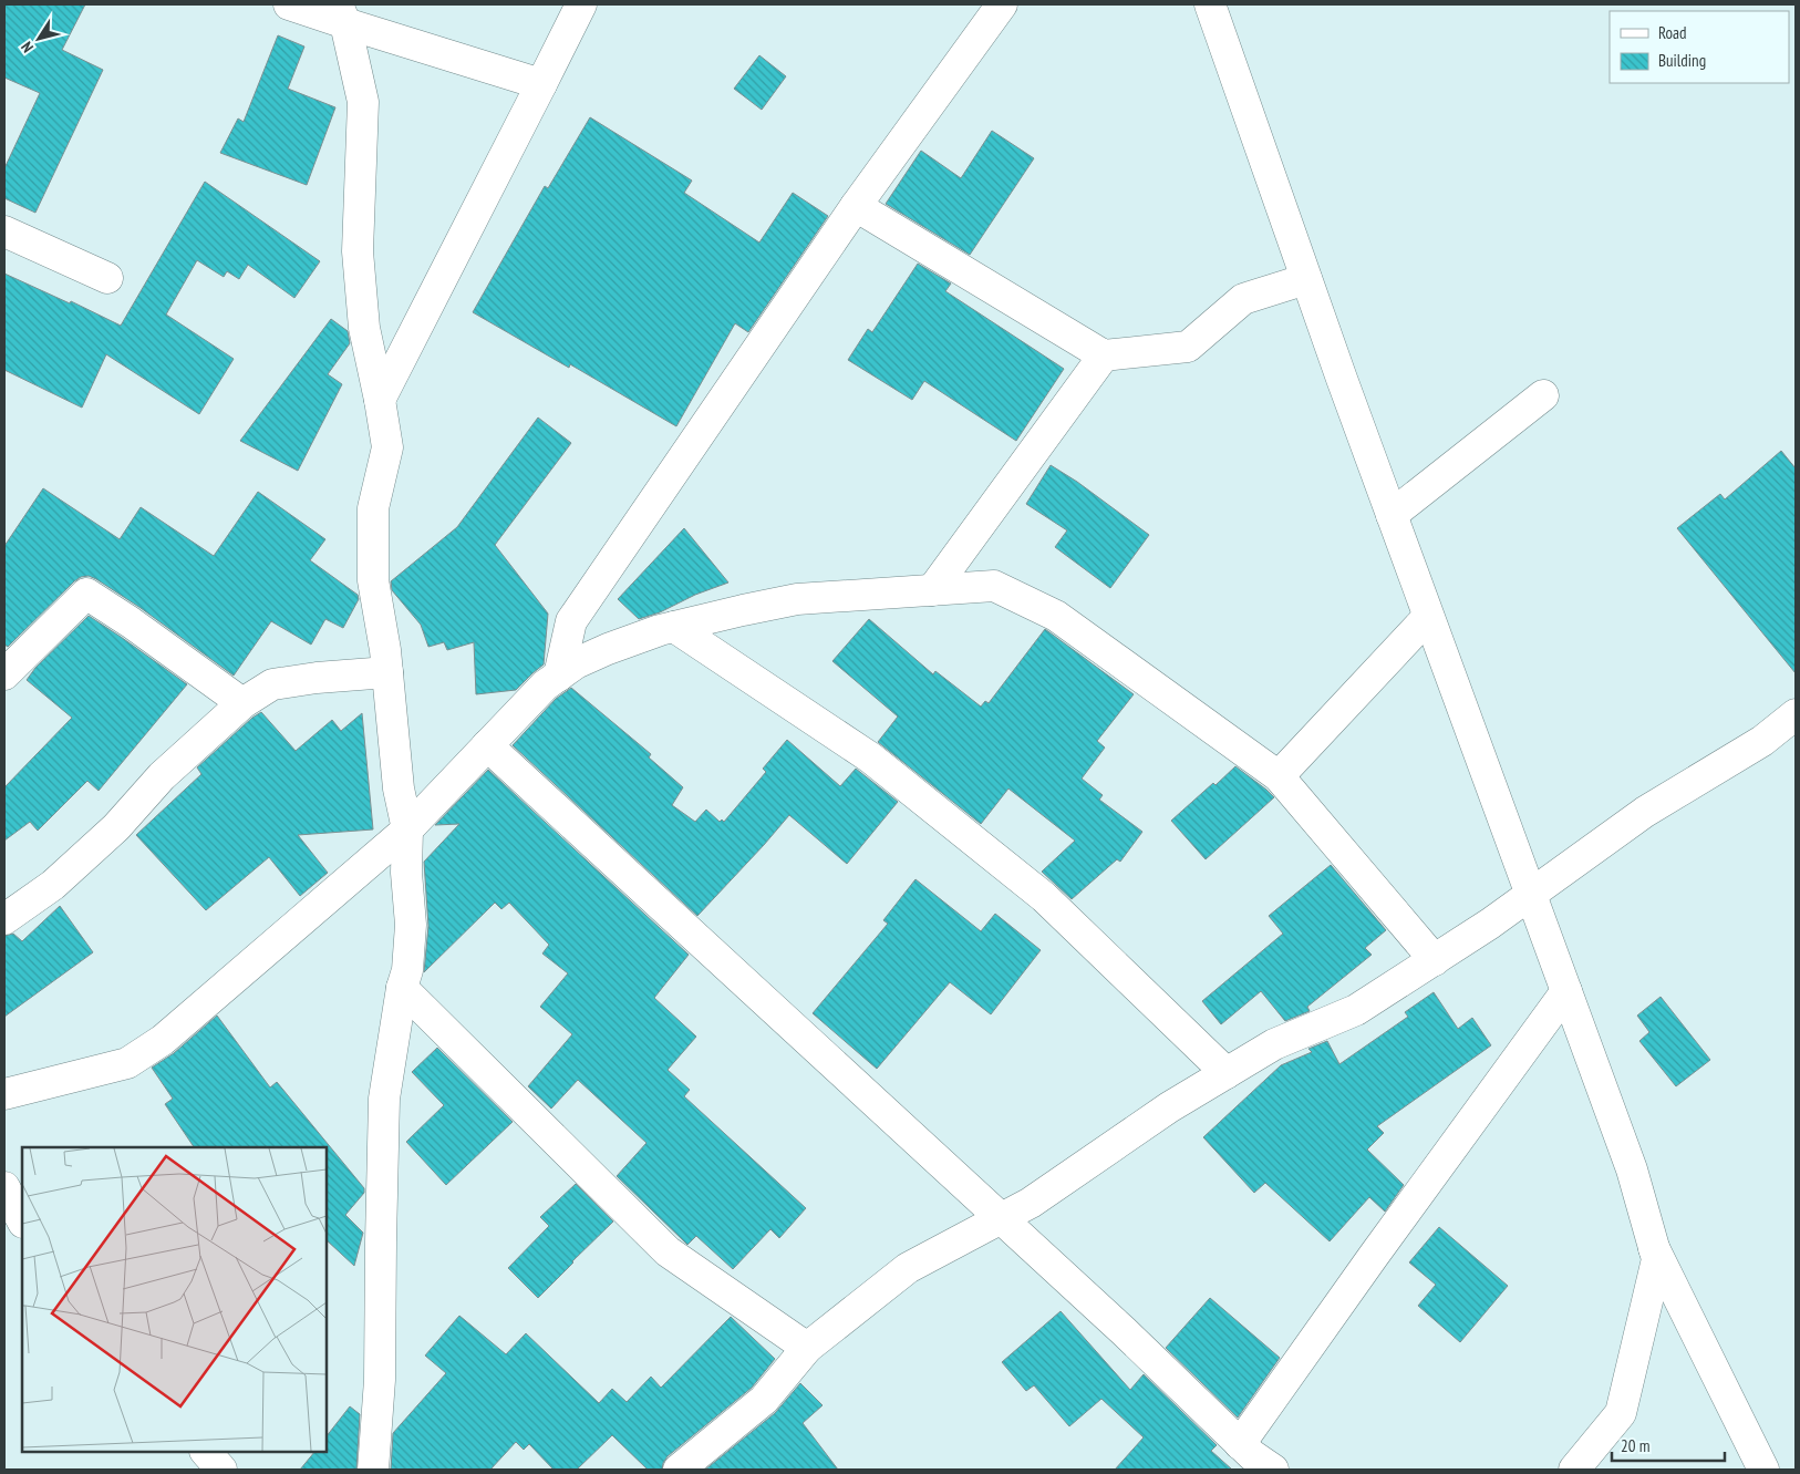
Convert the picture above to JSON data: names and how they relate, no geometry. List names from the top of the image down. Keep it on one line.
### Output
{"legend":["Road","Building"],"scale_bar":"20 m","north":"bottom left"}
